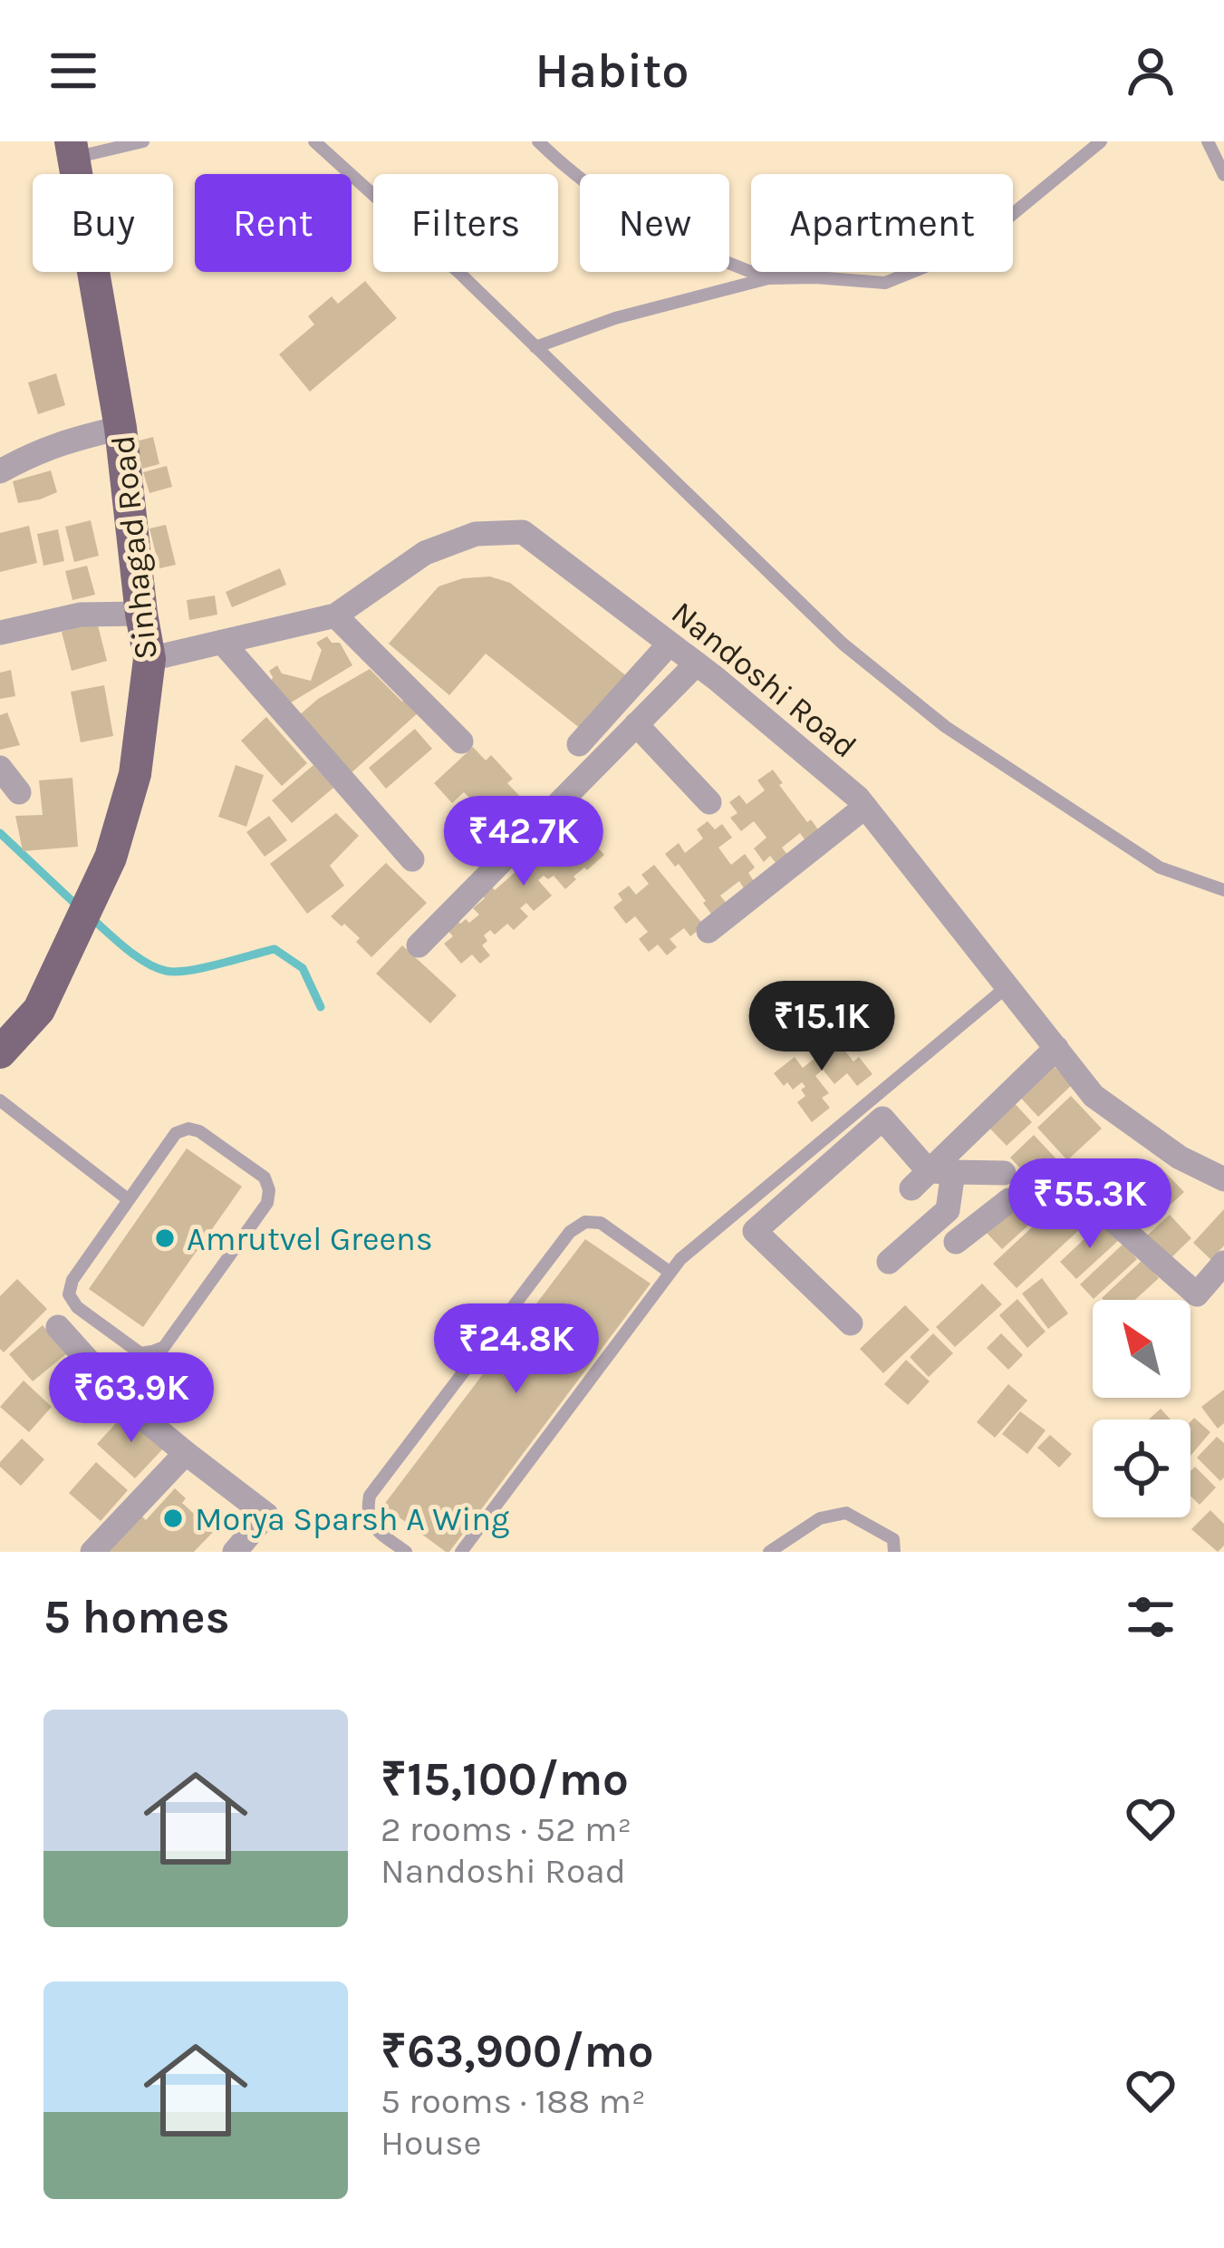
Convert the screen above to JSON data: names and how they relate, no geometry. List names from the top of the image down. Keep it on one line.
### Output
{"streets":{"main road":["Sinhagad Road"],"street":["Nandoshi Road"]},"crossings":[["Sinhagad Road","Nandoshi Road"]],"places":["Amrutvel Greens","Morya Sparsh A Wing"],"north":"top left","page":{"header":"Habito","chip":["Buy","Rent","Filters","New","Apartment"],"price":["₹42.7K","₹15.1K","₹55.3K","₹24.8K","₹63.9K"],"heading":"5 homes","list":[{"name":"₹15,100/mo","note":"2 rooms · 52 m² · Nandoshi Road"},{"name":"₹63,900/mo","note":"5 rooms · 188 m² · House"}]}}
